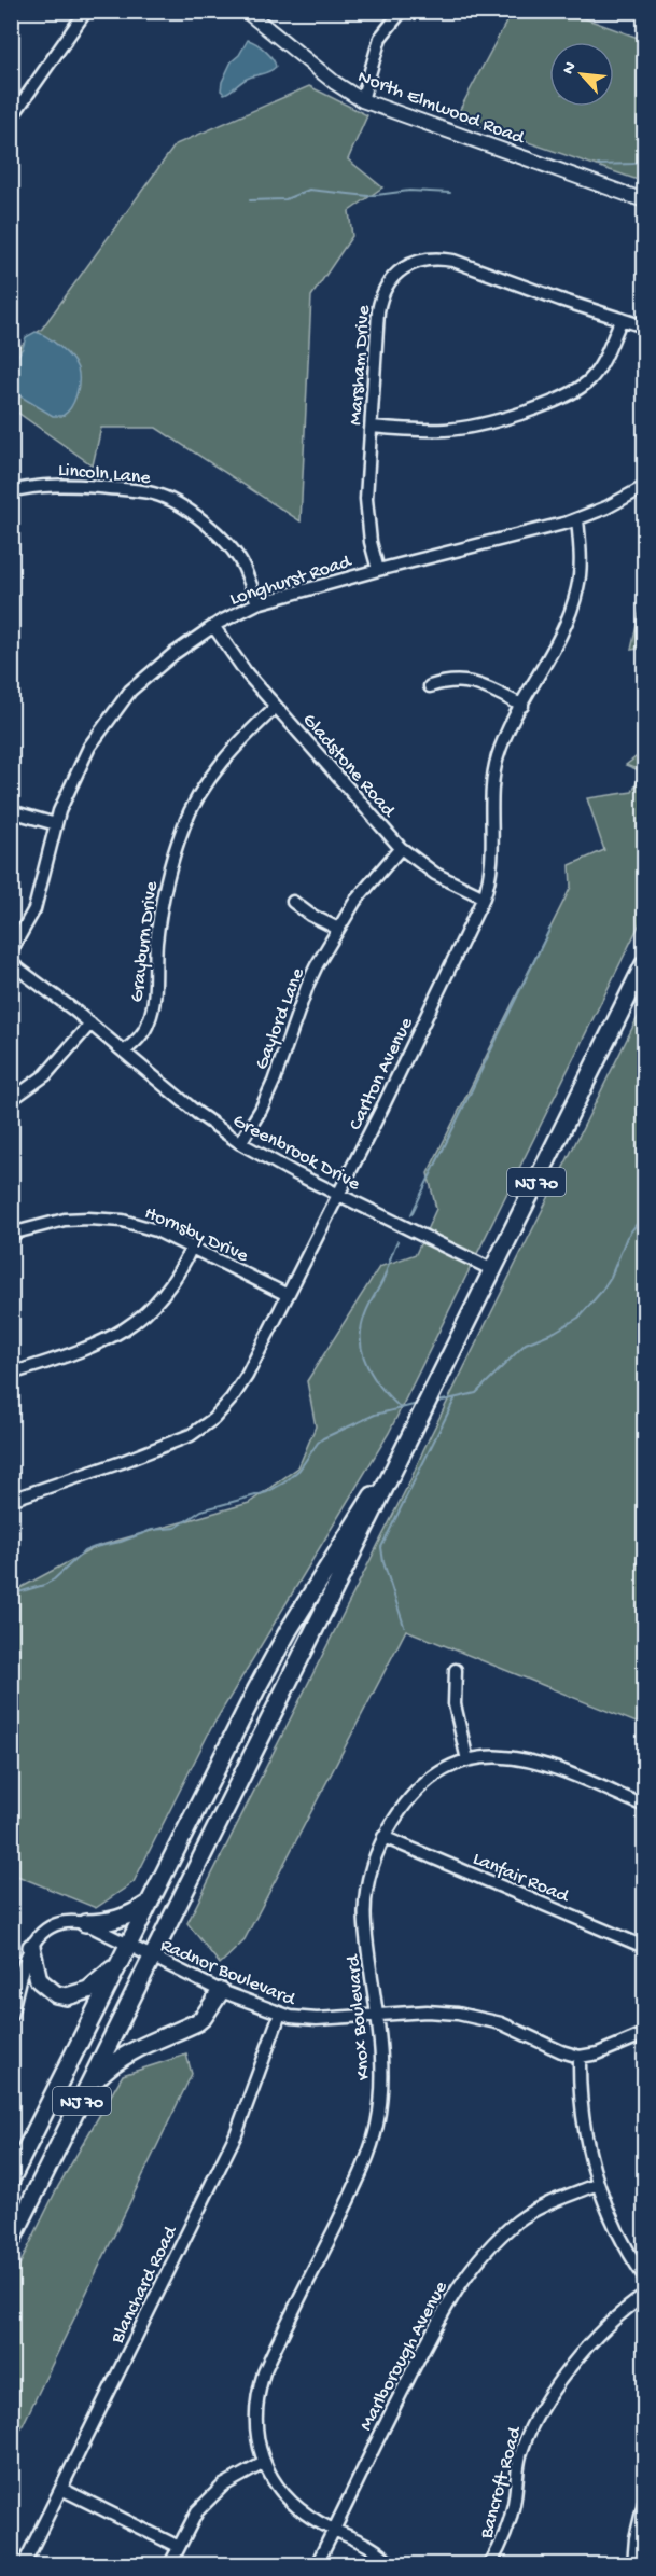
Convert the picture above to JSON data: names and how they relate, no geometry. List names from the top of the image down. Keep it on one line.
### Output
{"streets":{"highway":["NJ 70"],"main road":["North Elmwood Road"],"street":["Marsham Drive","Lincoln Lane","Longhurst Road","Gladstone Road","Grayburn Drive","Gaylord Lane","Carlton Avenue","Greenbrook Drive","Hornsby Drive","Lanfair Road","Radnor Boulevard","Knox Boulevard","Blanchard Road","Marlborough Avenue","Bancroft Road"]},"crossings":[["Marsham Drive","Longhurst Road"],["Lincoln Lane","Longhurst Road"],["Longhurst Road","Gladstone Road"],["Longhurst Road","Carlton Avenue"],["Gladstone Road","Grayburn Drive"],["Gladstone Road","Gaylord Lane"],["Gladstone Road","Carlton Avenue"],["Grayburn Drive","Greenbrook Drive"],["Gaylord Lane","Greenbrook Drive"],["Carlton Avenue","Greenbrook Drive"],["Carlton Avenue","Hornsby Drive"],["Greenbrook Drive","NJ 70"],["NJ 70","Radnor Boulevard"],["Lanfair Road","Knox Boulevard"],["Radnor Boulevard","Knox Boulevard"],["Radnor Boulevard","Blanchard Road"],["Knox Boulevard","Marlborough Avenue"]],"north":"top left"}
